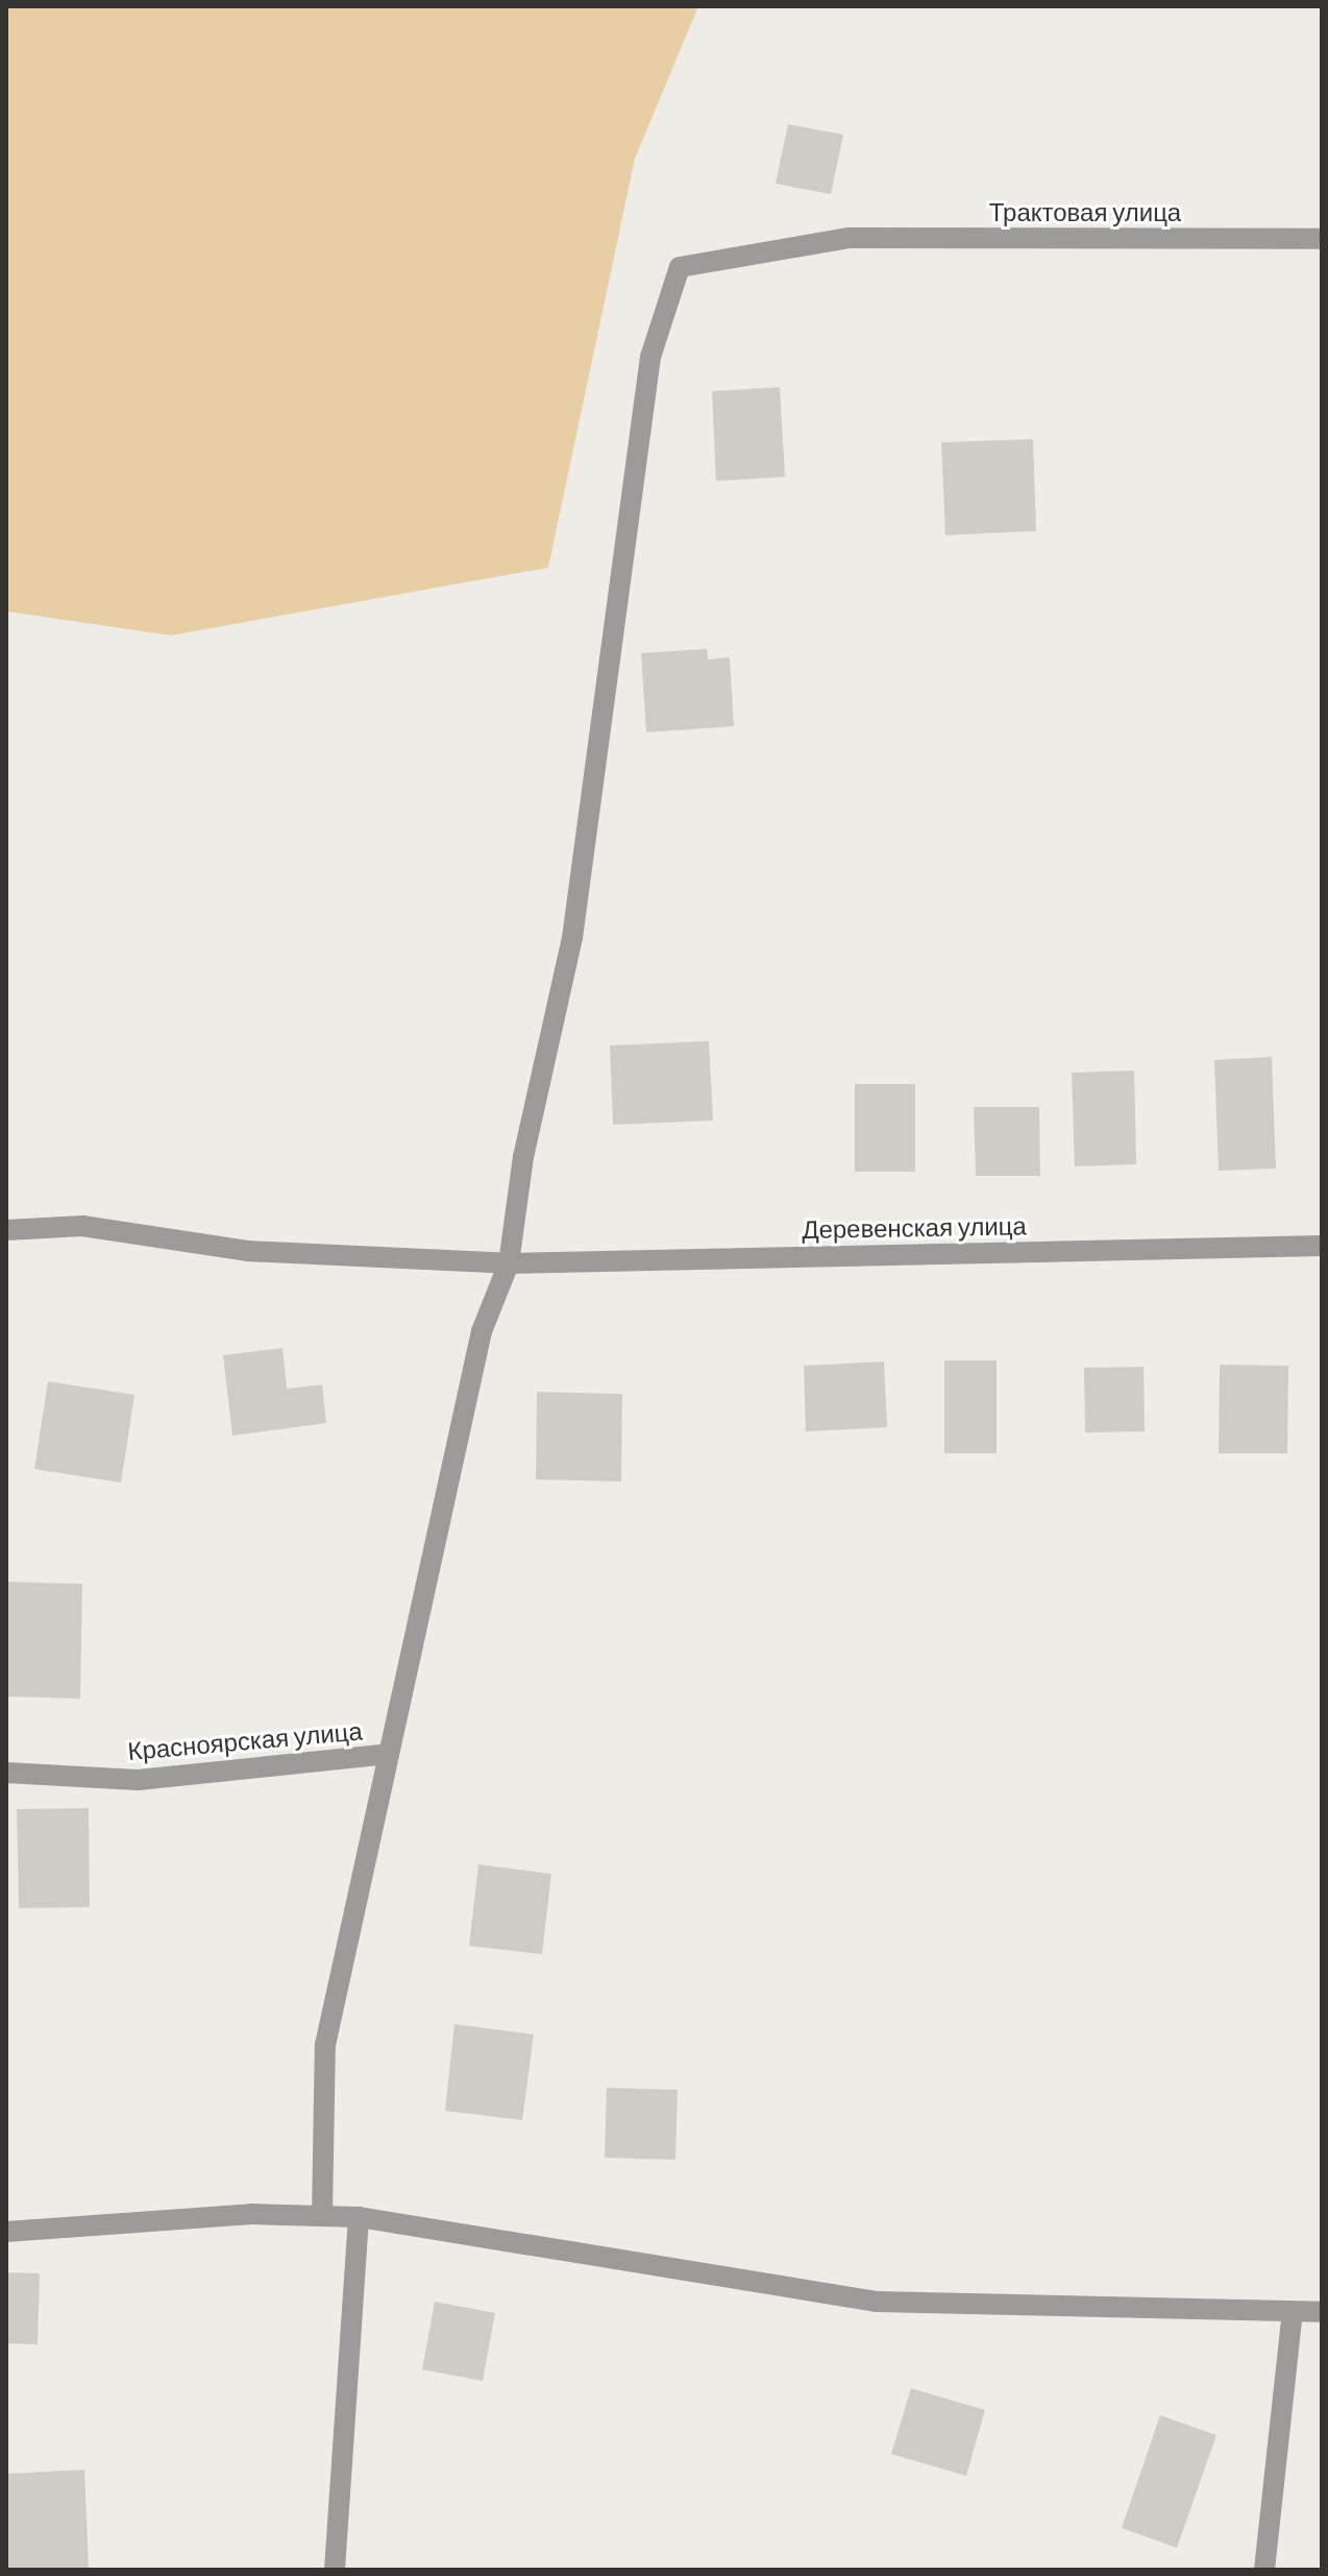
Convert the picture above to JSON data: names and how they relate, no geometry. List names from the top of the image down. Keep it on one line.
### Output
{"streets":{"street":["Трактовая улица","Деревенская улица","Красноярская улица"]},"crossings":[["Трактовая улица","Деревенская улица"]]}
